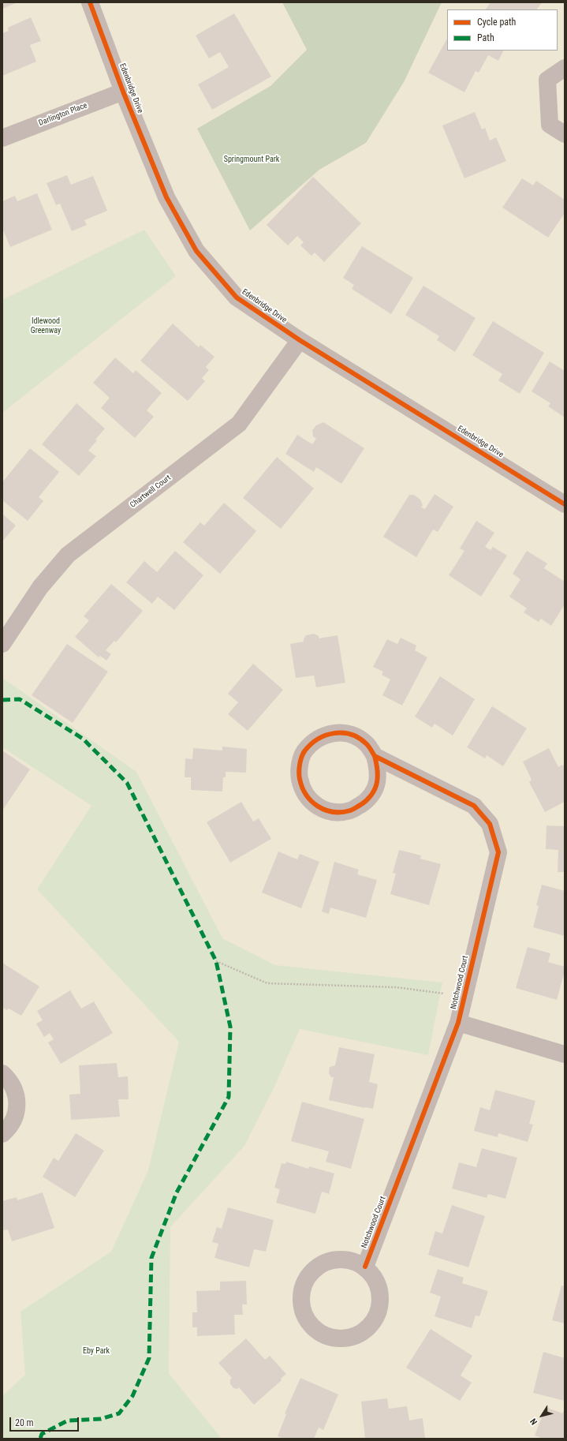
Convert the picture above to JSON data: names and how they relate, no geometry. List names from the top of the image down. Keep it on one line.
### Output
{"streets":{"street":["Edenbridge Drive","Darlington Place","Chartwell Court","Notchwood Court"]},"crossings":[["Edenbridge Drive","Darlington Place"],["Edenbridge Drive","Chartwell Court"]],"parks":["Springmount Park","Idlewood Greenway","Eby Park"],"legend":["Cycle path","Path"],"scale_bar":"20 m","north":"bottom left"}
